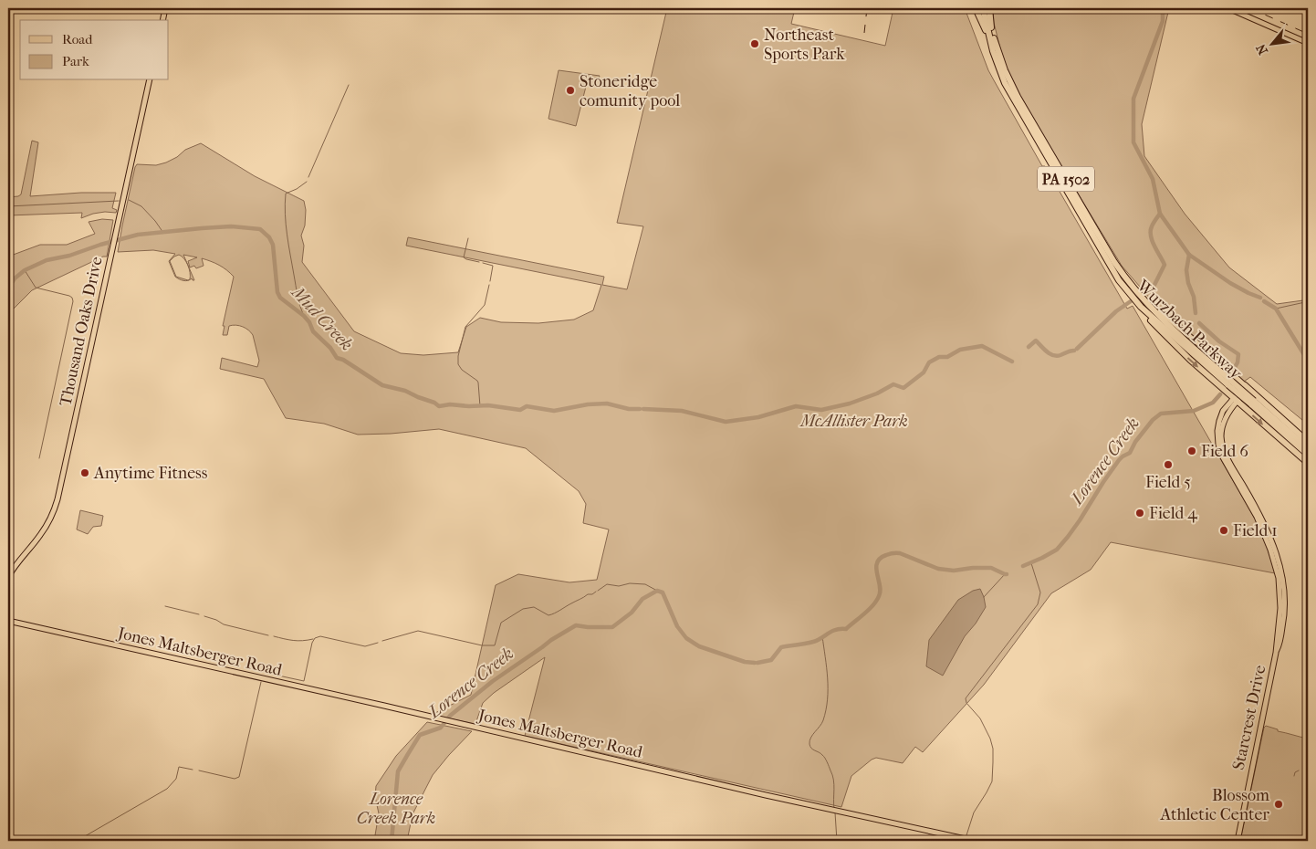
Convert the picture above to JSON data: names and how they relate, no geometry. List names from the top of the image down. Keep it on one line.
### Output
{"streets":{"highway":["PA 1502","Wurzbach Parkway"],"main road":["Thousand Oaks Drive","Jones Maltsberger Road","Starcrest Drive"]},"crossings":[["Wurzbach Parkway","Starcrest Drive"]],"water":["Mud Creek","Lorence Creek"],"parks":["McAllister Park","Lorence Creek Park"],"places":["Northeast Sports Park","Stoneridge comunity pool","Field 6","Field 5","Anytime Fitness","Field 4","Field 1","Blossom Athletic Center"],"legend":["Road","Park"],"north":"bottom left"}
